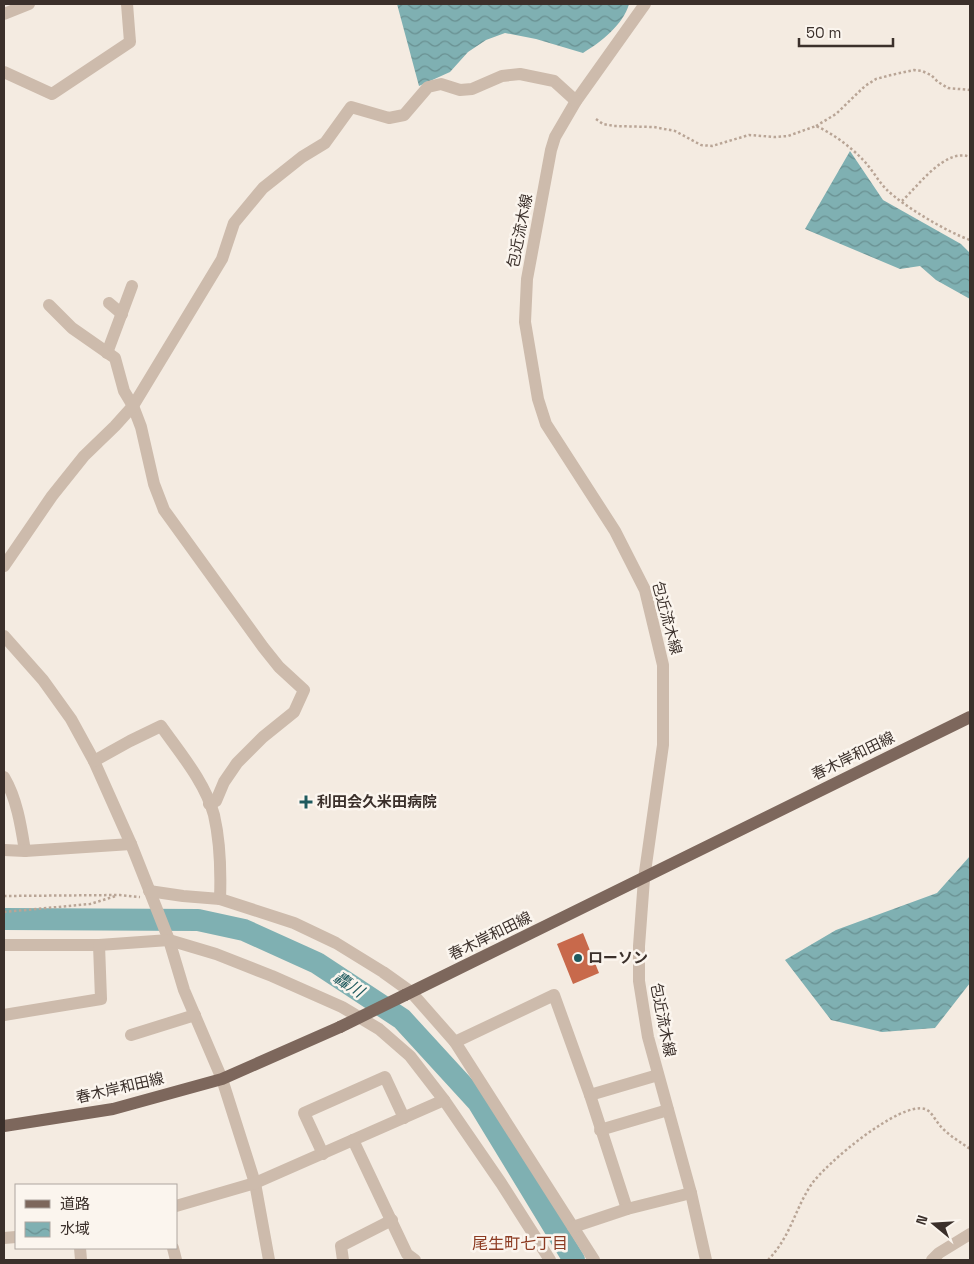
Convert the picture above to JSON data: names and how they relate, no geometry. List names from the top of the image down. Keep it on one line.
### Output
{"streets":{"main road":["春木岸和田線"],"street":["包近流木線"]},"crossings":[["包近流木線","春木岸和田線"]],"districts":["尾生町七丁目"],"water":["轟川"],"places":{"health":["利田会久米田病院"],"other":["ローソン"]},"legend":["道路","水域"],"scale_bar":"50 m","north":"left"}
